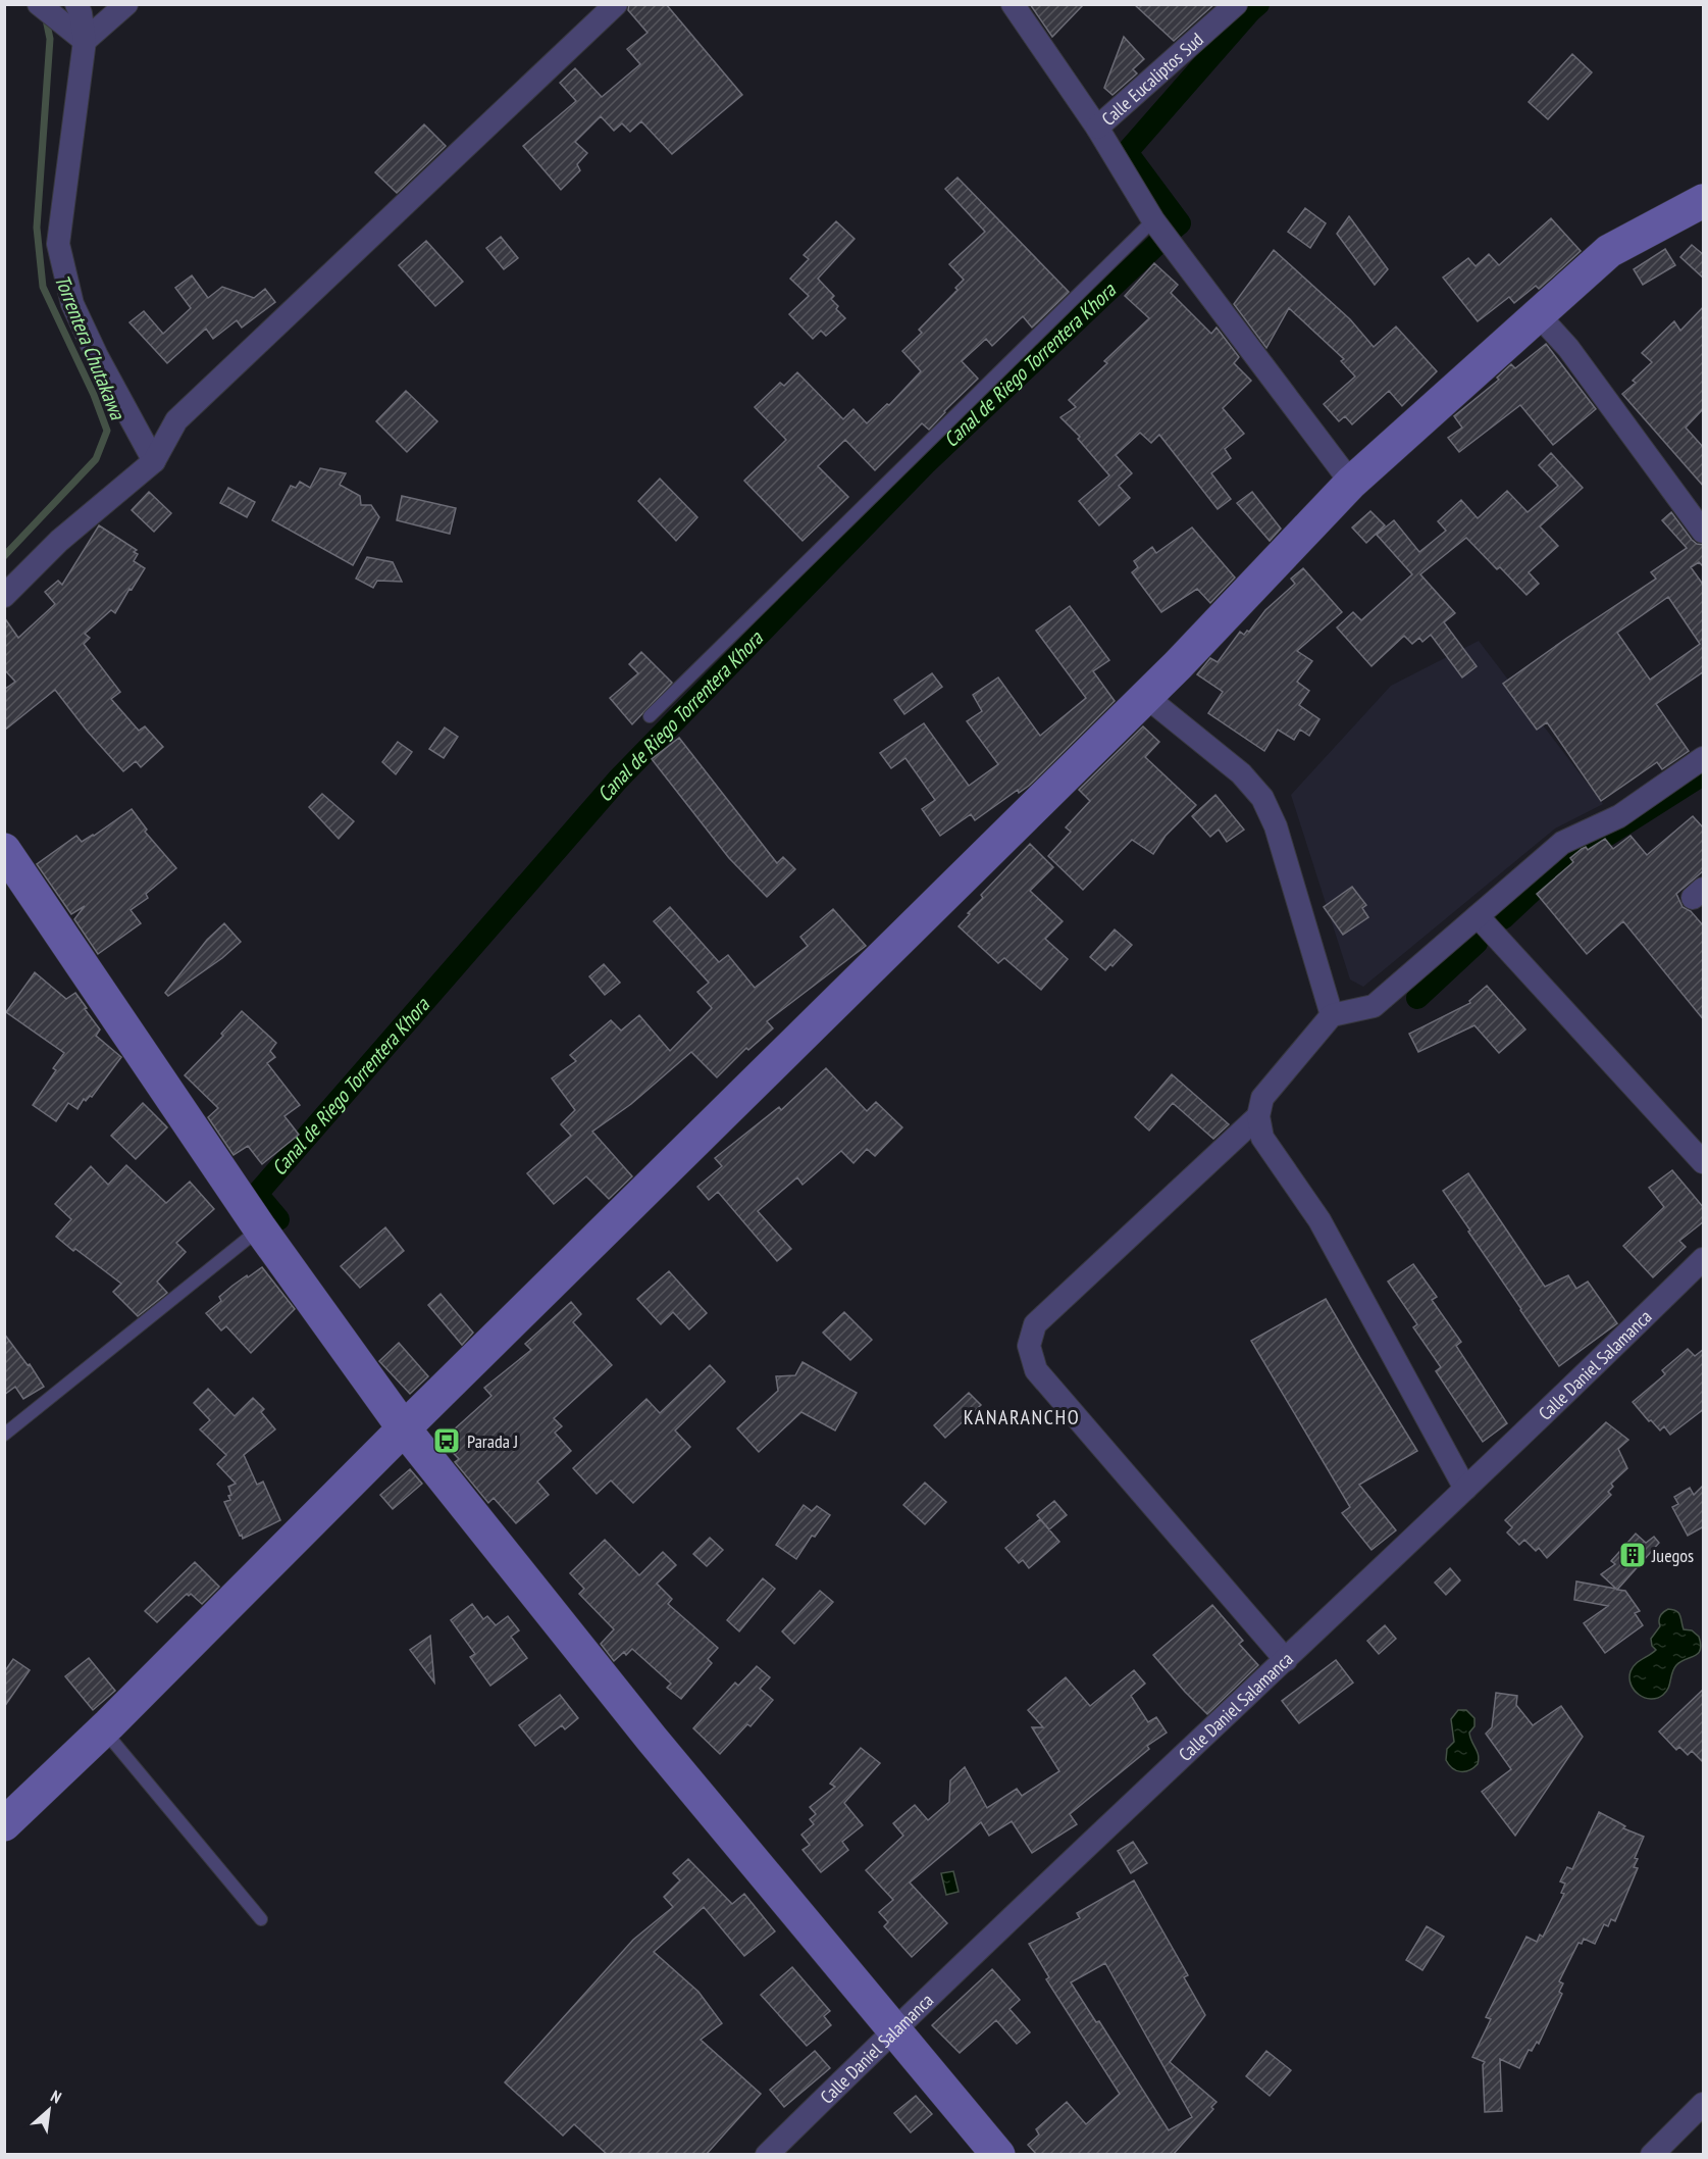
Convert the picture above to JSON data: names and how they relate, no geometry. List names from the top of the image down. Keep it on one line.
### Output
{"streets":{"street":["Calle Eucaliptos Sud","Calle Daniel Salamanca"]},"districts":["KANARANCHO"],"water":["Torrentera Chutakawa","Canal de Riego Torrentera Khora"],"places":{"bus stop":["Parada J"],"building":["Juegos"]},"north":"top right"}
